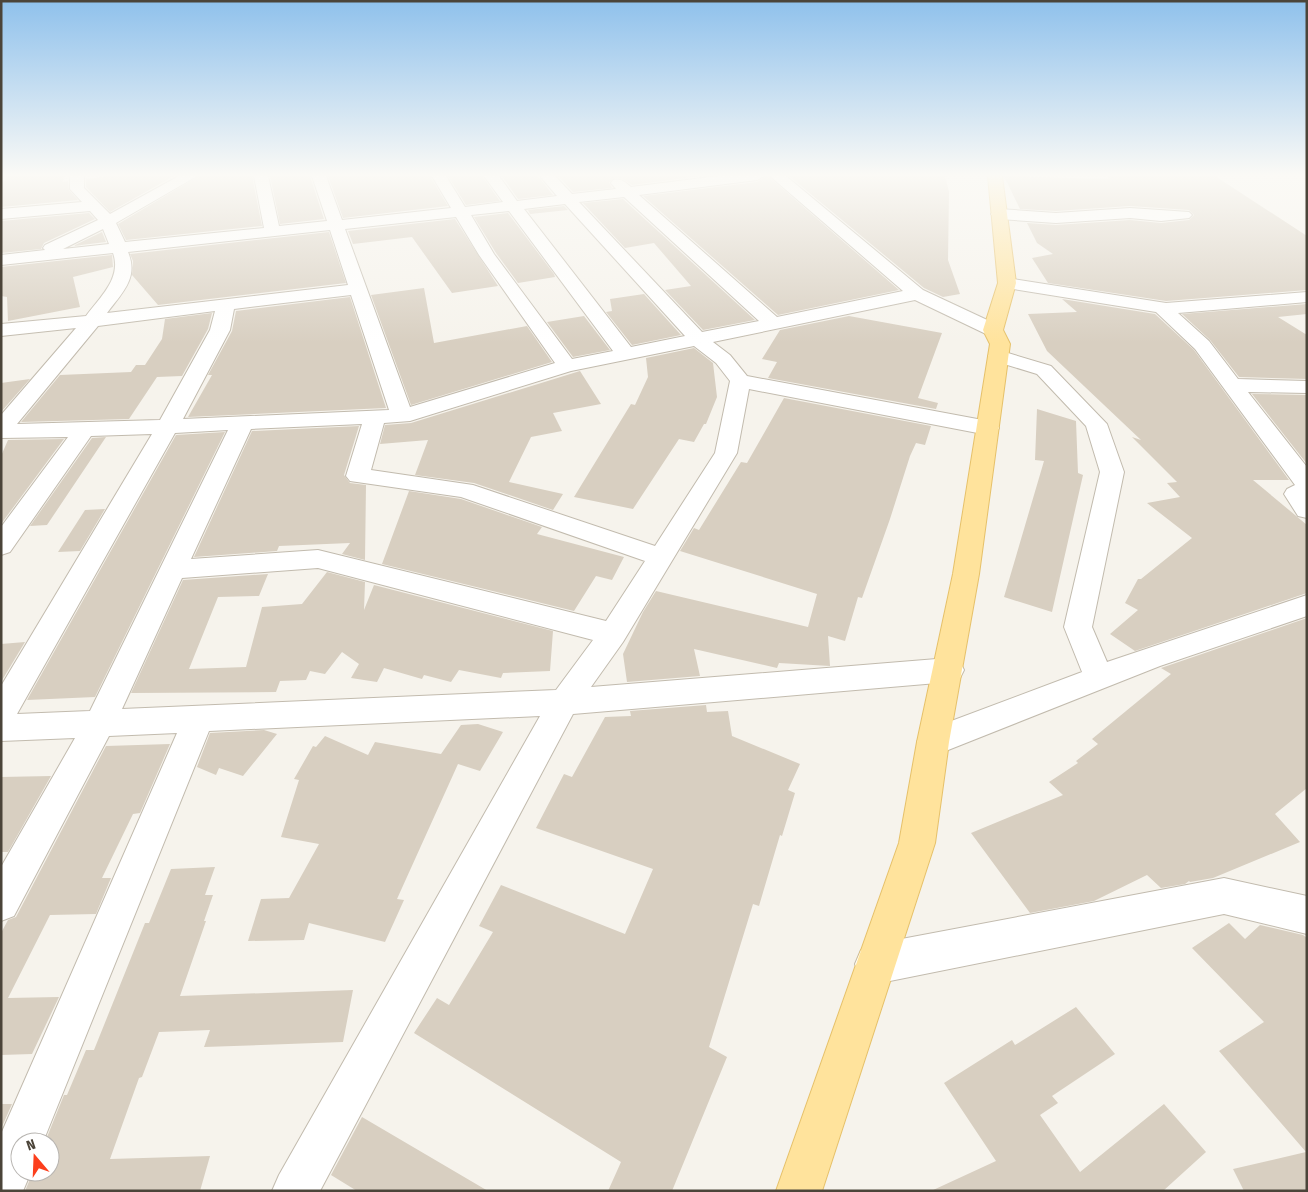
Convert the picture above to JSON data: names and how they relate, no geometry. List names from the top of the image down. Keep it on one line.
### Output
{"north":"top"}
